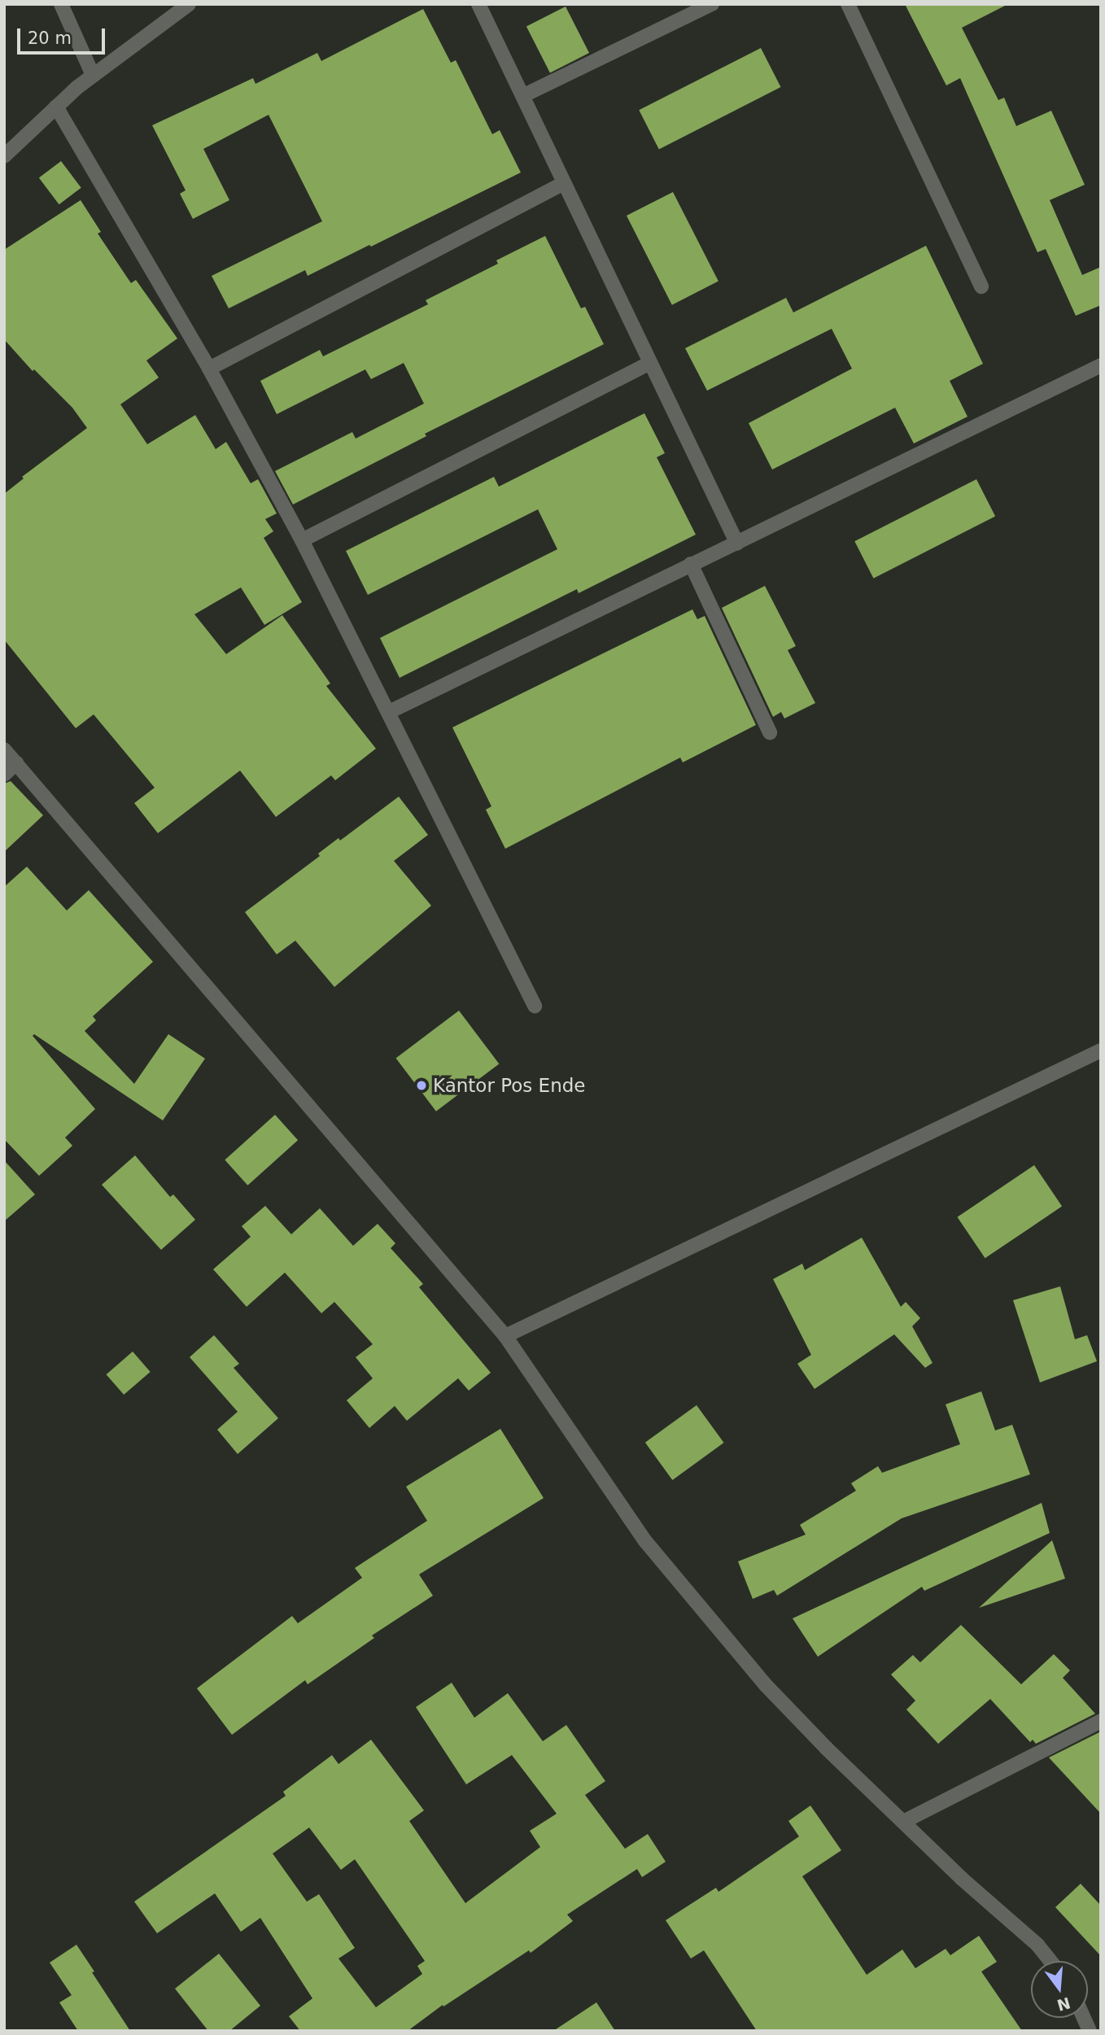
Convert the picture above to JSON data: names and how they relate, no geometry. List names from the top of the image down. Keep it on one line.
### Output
{"places":["Kantor Pos Ende"],"scale_bar":"20 m","north":"bottom"}
